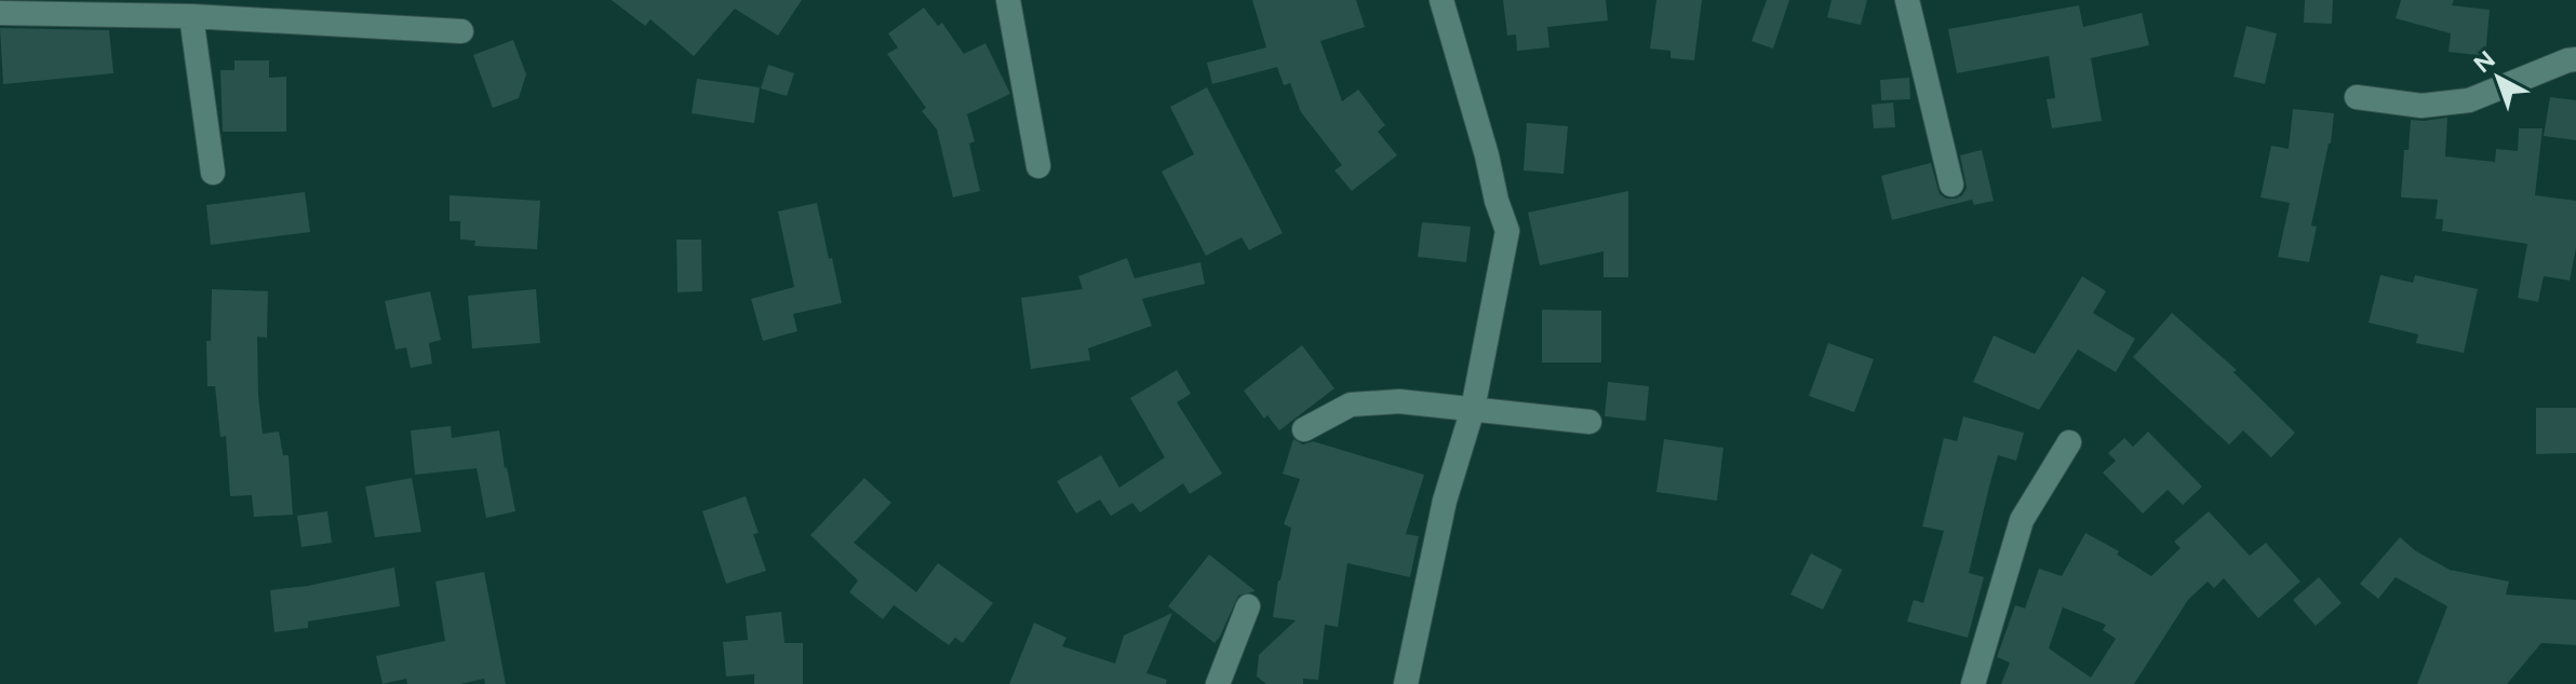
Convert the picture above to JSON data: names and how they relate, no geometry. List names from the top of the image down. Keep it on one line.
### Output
{"north":"top left"}
